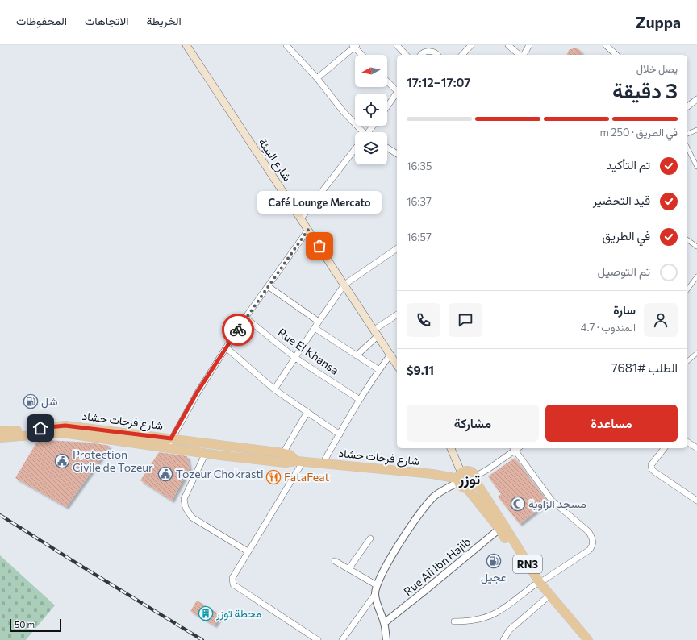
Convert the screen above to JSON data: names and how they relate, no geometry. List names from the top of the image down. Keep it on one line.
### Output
{"streets":{"main road":["شارع البيئة","شارع فرحات حشاد","RN3"],"street":["Rue El Khansa","Rue Ali Ibn Hajib"]},"crossings":[["شارع فرحات حشاد","RN3"],["RN3","Rue Ali Ibn Hajib"]],"districts":["توزر"],"places":{"other":["Café Lounge Mercato"],"fuel station":["شل","عجيل"],"public building":["Protection Civile de Tozeur","Tozeur Chokrasti"],"restaurant":["FataFeat"],"mosque":["مسجد الزاوية"],"building":["محطة توزر"]},"scale_bar":"50 m","north":"left","page":{"header":"Zuppa","nav":["الخريطة","الاتجاهات","المحفوظات"],"heading":["3 دقيقة","يصل خلال","17:07–17:12"],"panel":["سارة","المندوب · 4.7","الطلب #7681","$9.11"],"bar":"في الطريق · 250 m","list":[["تم التأكيد","16:35"],["قيد التحضير","16:37"],["في الطريق","16:57"],"تم التوصيل"],"bubble":"Café Lounge Mercato","buttons":["مساعدة","مشاركة"],"scale":"50 m"}}
